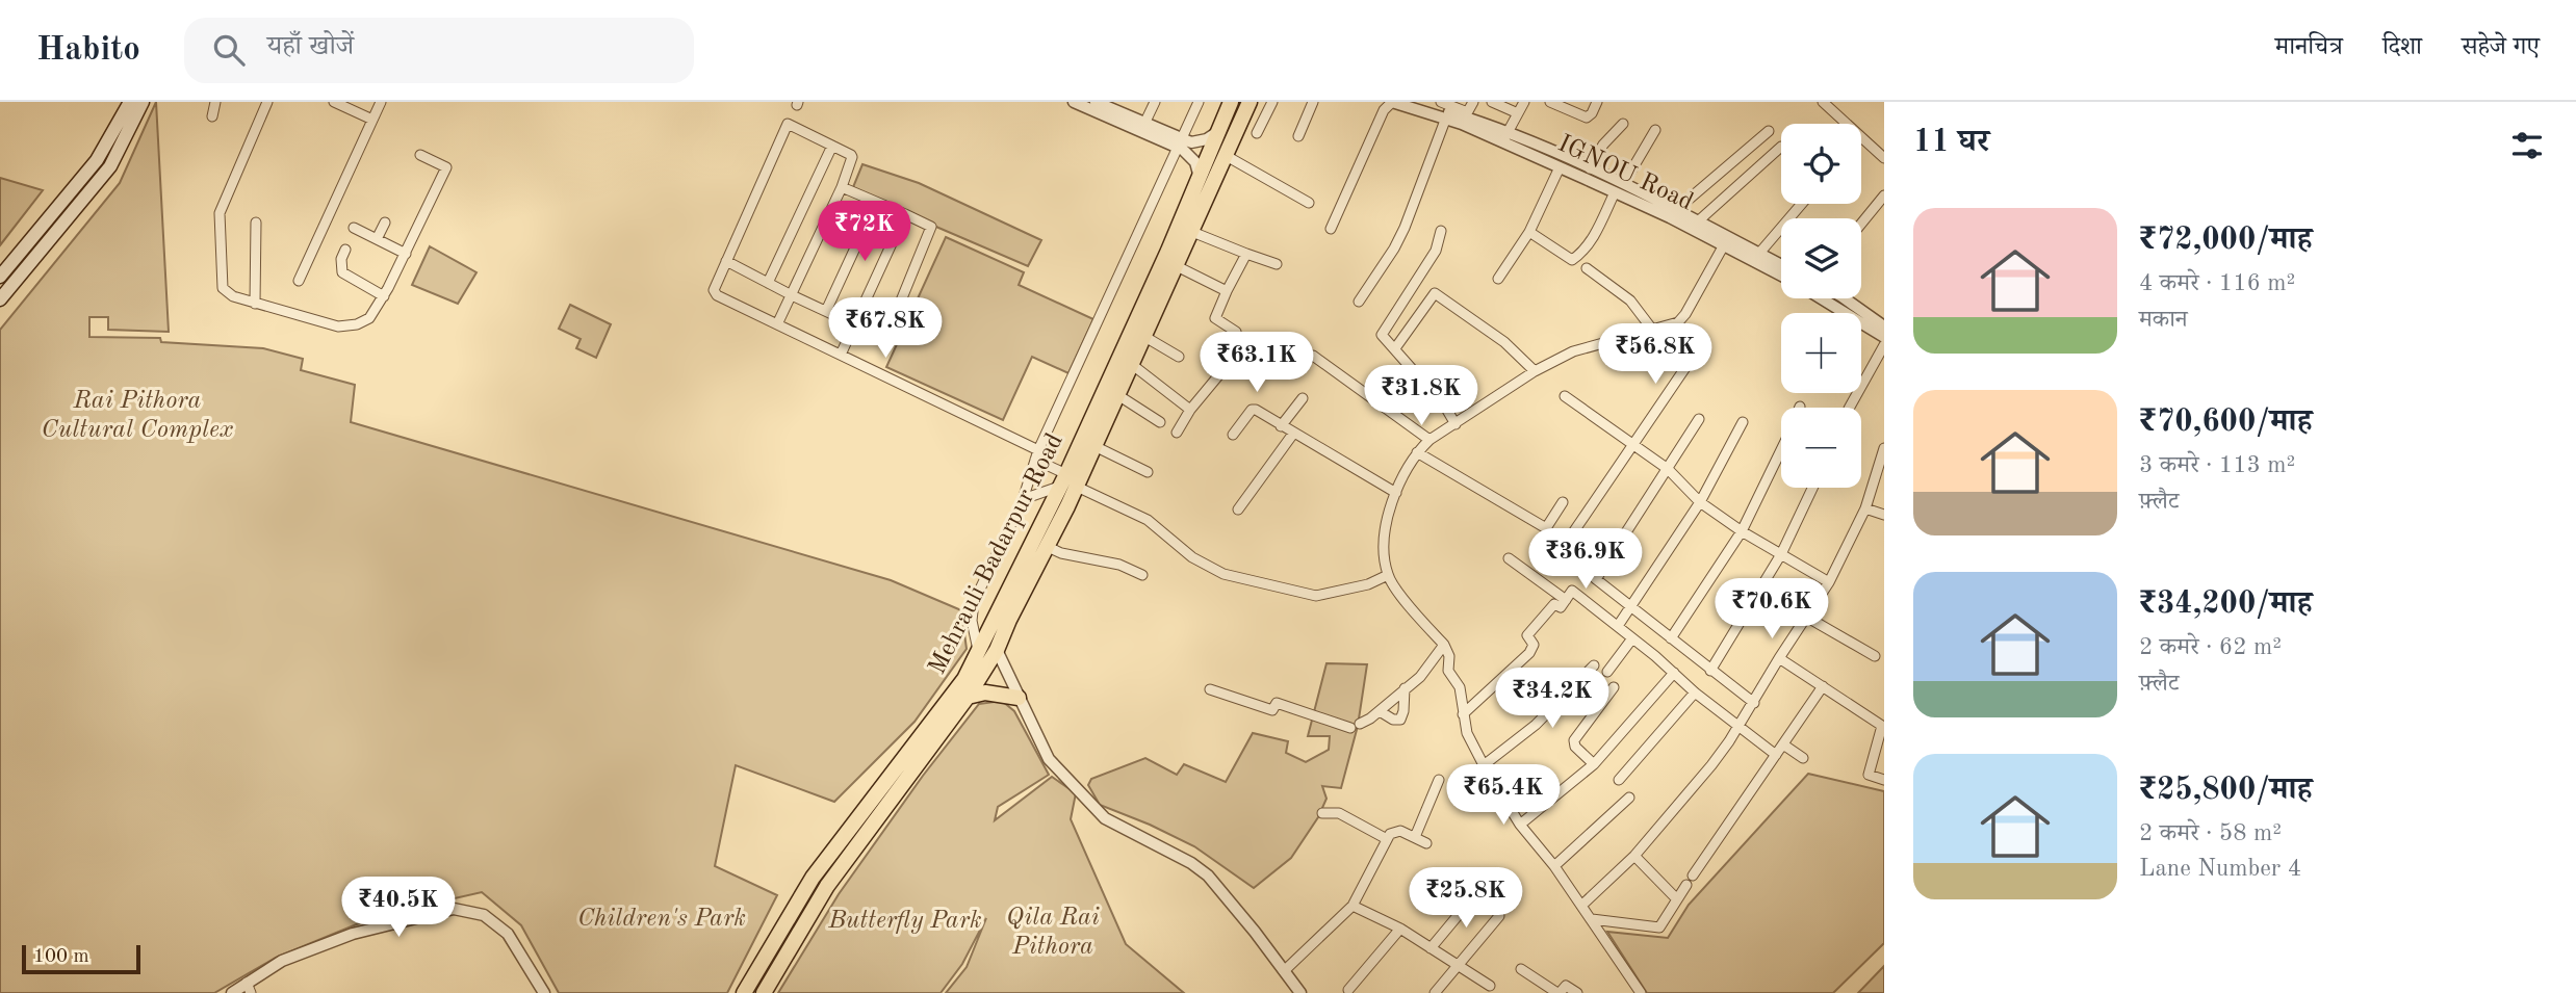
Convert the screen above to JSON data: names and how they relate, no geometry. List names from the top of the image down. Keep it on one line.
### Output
{"streets":{"main road":["Mehrauli Badarpur Road"],"street":["IGNOU Road"]},"parks":["Rai Pithora Cultural Complex","Qila Rai Pithora","Children's Park","Butterfly Park"],"scale_bar":"100 m","page":{"header":"Habito","search":"यहाँ खोजें","nav":["मानचित्र","दिशा","सहेजे गए"],"heading":"11 घर","map_buttons":["+","−"],"list":[{"name":"₹72,000/माह","note":"4 कमरे · 116 m² · मकान"},{"name":"₹70,600/माह","note":"3 कमरे · 113 m² · फ़्लैट"},{"name":"₹34,200/माह","note":"2 कमरे · 62 m² · फ़्लैट"},{"name":"₹25,800/माह","note":"2 कमरे · 58 m² · Lane Number 4"}],"price":["₹72K","₹67.8K","₹56.8K","₹63.1K","₹31.8K","₹36.9K","₹70.6K","₹34.2K","₹65.4K","₹25.8K","₹40.5K"],"scale":"100 m"}}
